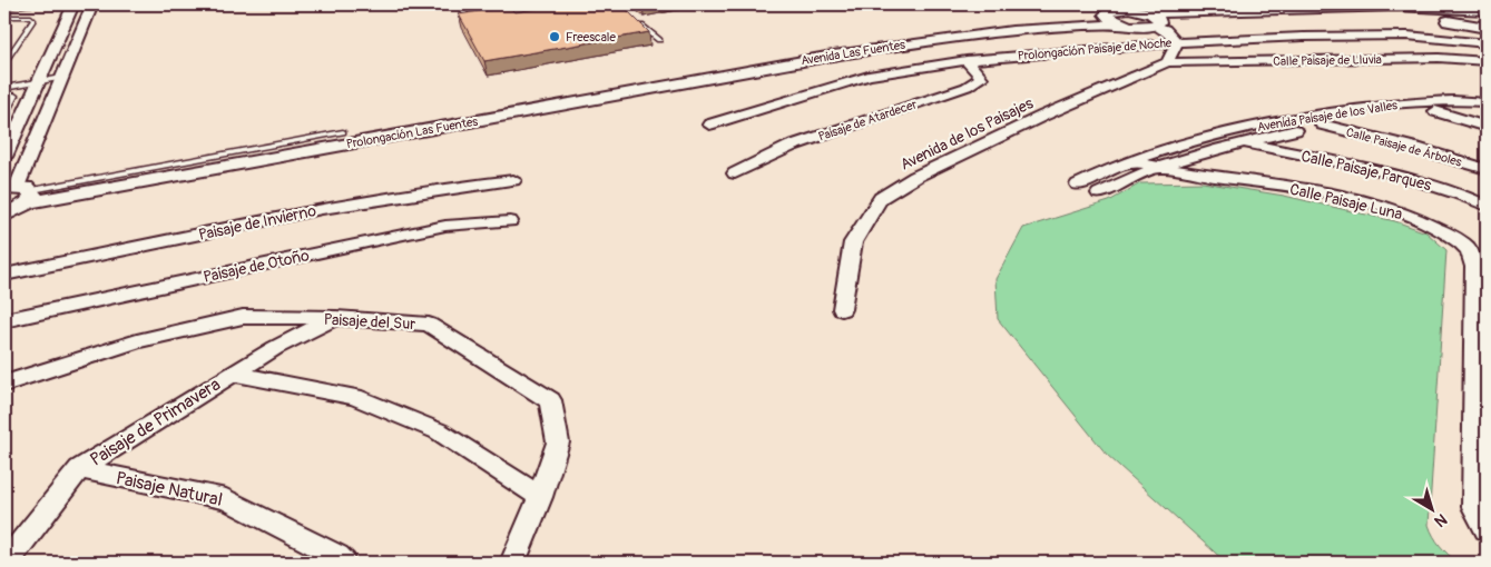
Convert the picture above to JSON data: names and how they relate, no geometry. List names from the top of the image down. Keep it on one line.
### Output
{"streets":{"street":["Prolongación Paisaje de Noche","Avenida Las Fuentes","Calle Paisaje de Lluvia","Avenida Paisaje de los Valles","Paisaje de Atardecer","Prolongación Las Fuentes","Avenida de los Paisajes","Calle Paisaje de Árboles","Calle Paisaje Parques","Calle Paisaje Luna","Paisaje de Invierno","Paisaje de Otoño","Paisaje del Sur","Paisaje de Primavera","Paisaje Natural"]},"crossings":[["Prolongación Paisaje de Noche","Calle Paisaje de Lluvia"],["Prolongación Paisaje de Noche","Paisaje de Atardecer"],["Prolongación Paisaje de Noche","Avenida de los Paisajes"],["Avenida Las Fuentes","Prolongación Las Fuentes"],["Calle Paisaje de Lluvia","Avenida de los Paisajes"],["Avenida Paisaje de los Valles","Calle Paisaje de Árboles"],["Avenida Paisaje de los Valles","Calle Paisaje Parques"],["Avenida Paisaje de los Valles","Calle Paisaje Luna"],["Paisaje del Sur","Paisaje de Primavera"],["Paisaje de Primavera","Paisaje Natural"]],"places":["Freescale"],"north":"bottom right"}
